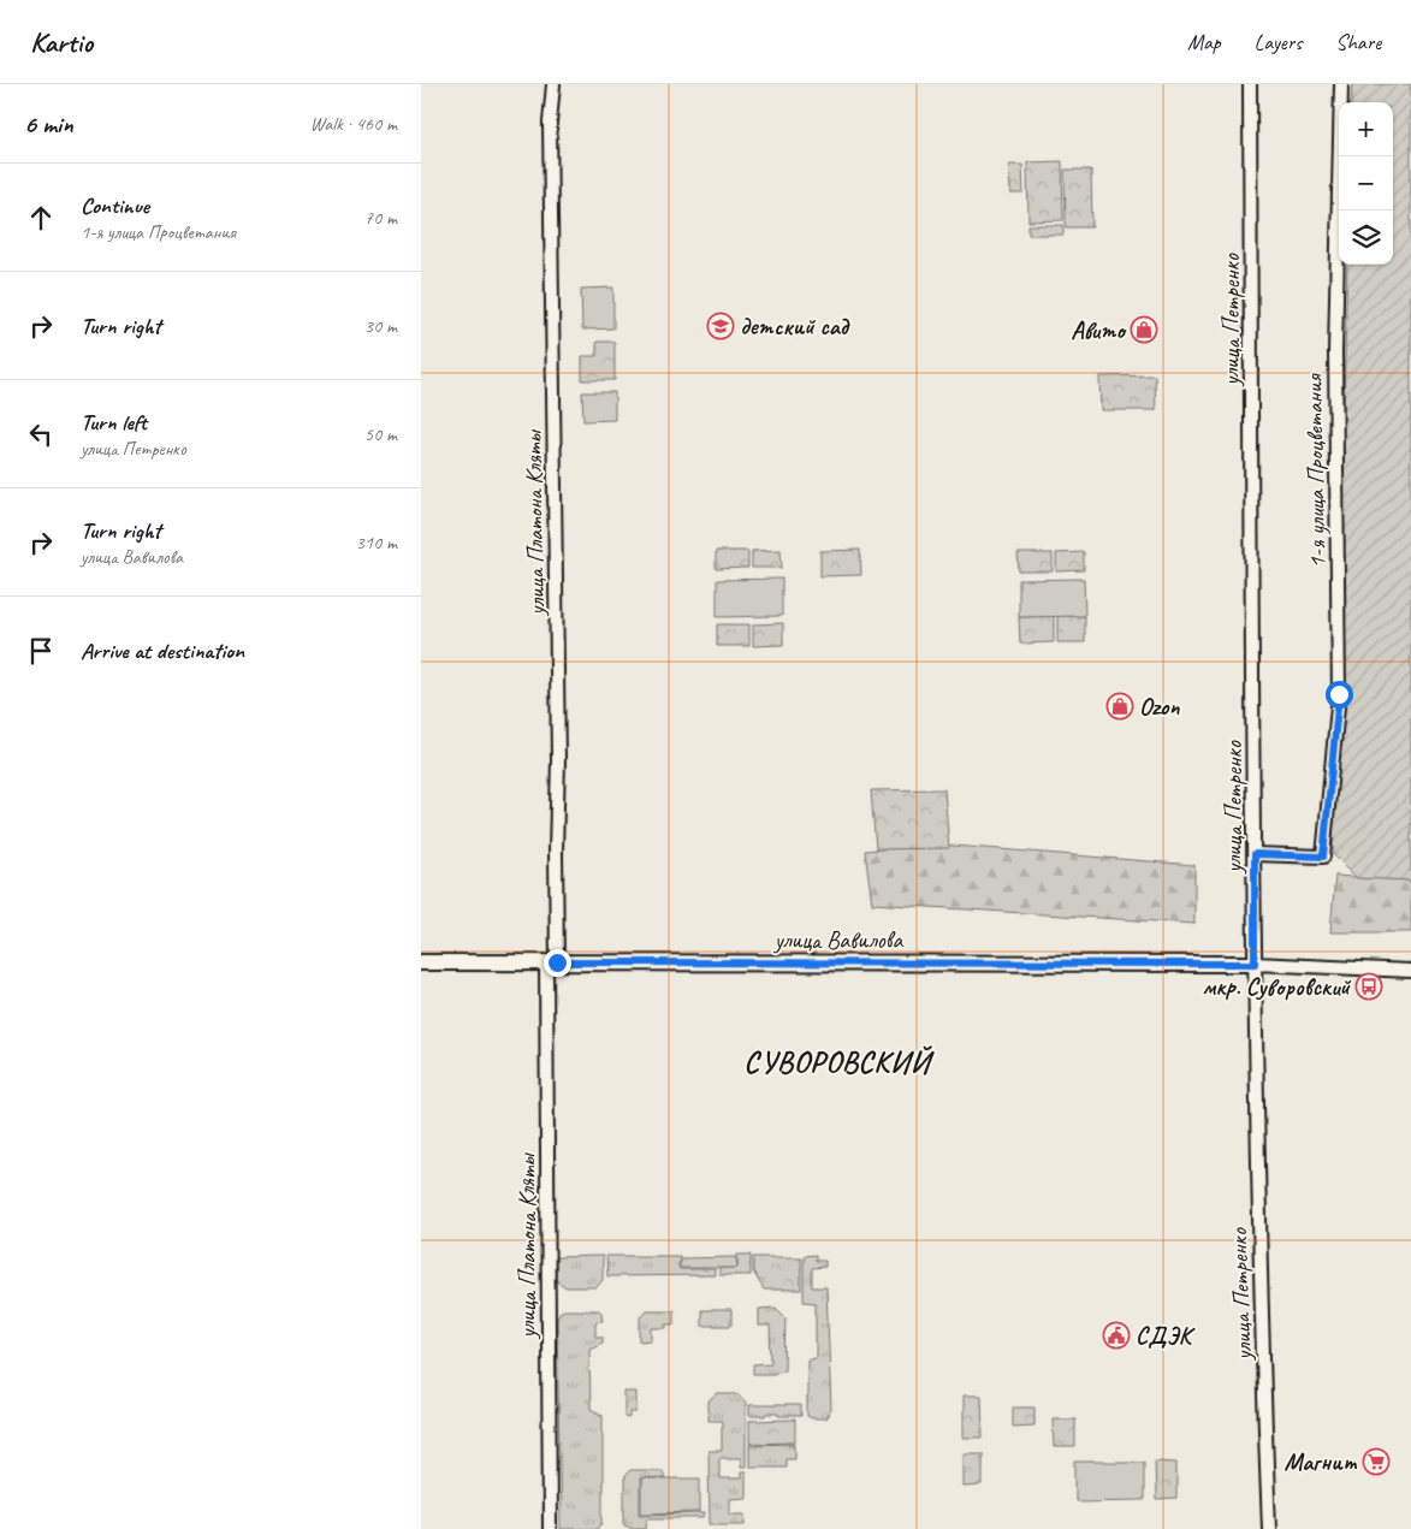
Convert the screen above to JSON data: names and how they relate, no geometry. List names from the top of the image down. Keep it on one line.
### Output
{"streets":{"street":["улица Петренко","1-я улица Процветания","улица Платона Кляты","улица Вавилова"]},"crossings":[["улица Петренко","1-я улица Процветания"],["улица Петренко","улица Вавилова"],["улица Платона Кляты","улица Вавилова"]],"districts":["СУВОРОВСКИЙ"],"places":{"school or university":["детский сад"],"shop":["Авито","Ozon"],"bus stop":["мкр. Суворовский"],"public building":["СДЭК"],"supermarket":["Магнит"]},"page":{"header":"Kartio","nav":["Map","Layers","Share"],"heading":["6 min","Walk · 460 m"],"map_buttons":["+","−"],"list":[["Continue","1-я улица Процветания","70 m"],["Turn right","30 m"],["Turn left","улица Петренко","50 m"],["Turn right","улица Вавилова","310 m"],"Arrive at destination"]}}
